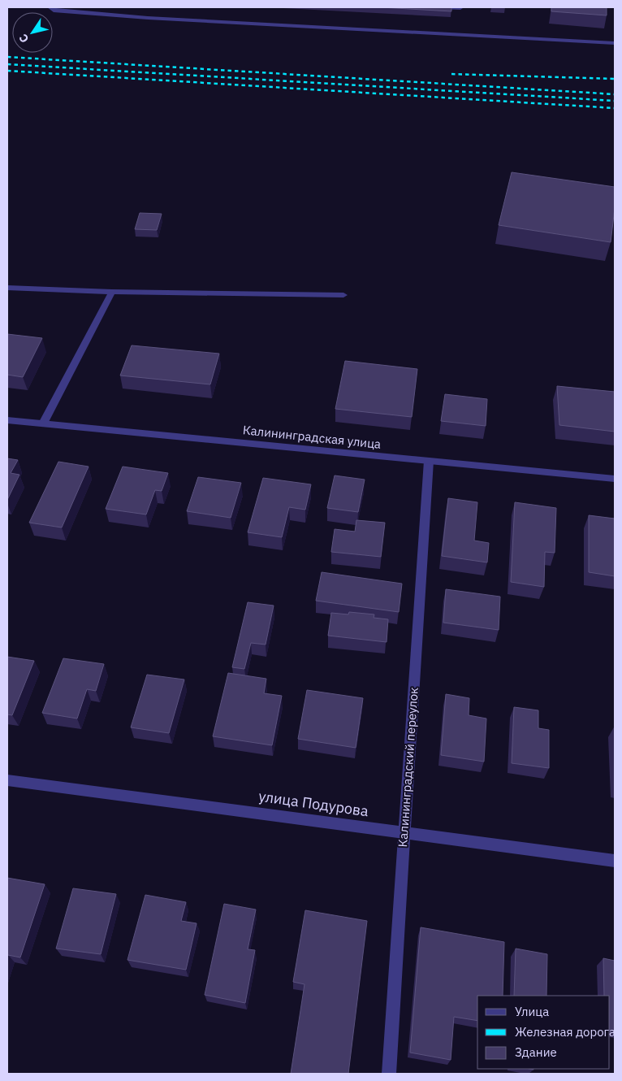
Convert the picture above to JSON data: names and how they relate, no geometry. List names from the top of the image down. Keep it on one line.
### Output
{"streets":{"street":["Калининградская улица","Калининградский переулок","улица Подурова"]},"crossings":[["Калининградская улица","Калининградский переулок"],["Калининградский переулок","улица Подурова"]],"legend":["Улица","Железная дорога","Здание"],"north":"bottom left"}
